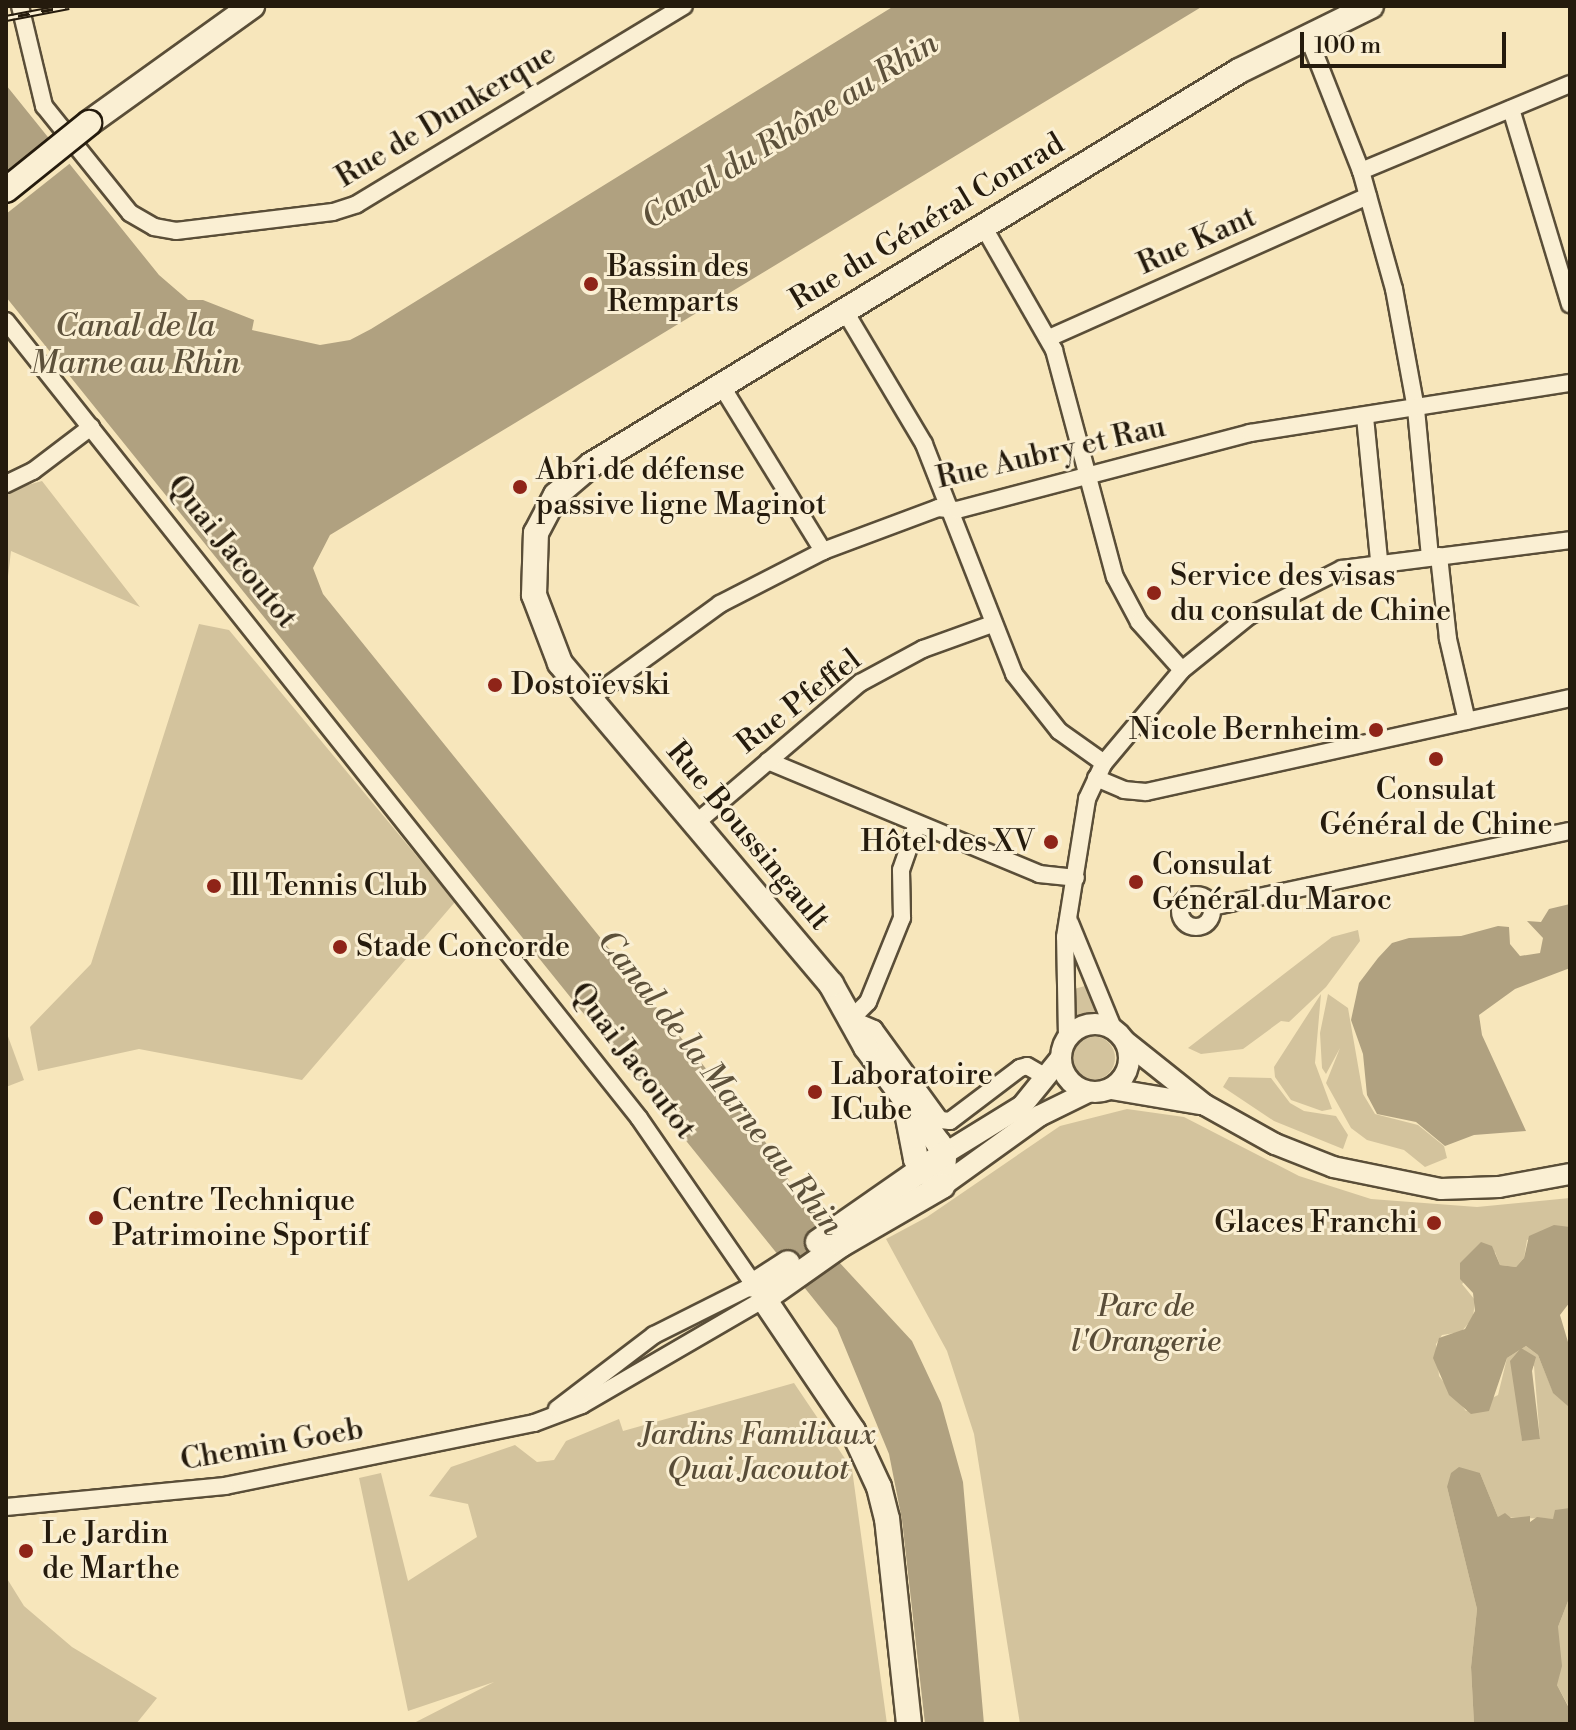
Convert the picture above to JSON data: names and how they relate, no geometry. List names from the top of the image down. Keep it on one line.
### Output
{"streets":{"main road":["Rue du Général Conrad","Quai Jacoutot","Rue Boussingault"],"street":["Rue de Dunkerque","Rue Kant","Rue Aubry et Rau","Rue Pfeffel","Chemin Goeb"]},"crossings":[["Rue du Général Conrad","Rue Aubry et Rau"],["Rue du Général Conrad","Rue Boussingault"],["Rue Aubry et Rau","Rue Boussingault"],["Quai Jacoutot","Chemin Goeb"],["Rue Pfeffel","Rue Boussingault"]],"water":["Canal du Rhône au Rhin","Canal de la Marne au Rhin"],"parks":["Parc de l'Orangerie","Jardins Familiaux Quai Jacoutot"],"places":["Bassin des Remparts","Abri de défense passive ligne Maginot","Service des visas du consulat de Chine","Dostoïevski","Nicole Bernheim","Consulat Général de Chine","Hôtel des XV","Consulat Général du Maroc","Ill Tennis Club","Stade Concorde","Laboratoire ICube","Centre Technique Patrimoine Sportif","Glaces Franchi","Le Jardin de Marthe"],"scale_bar":"100 m"}
